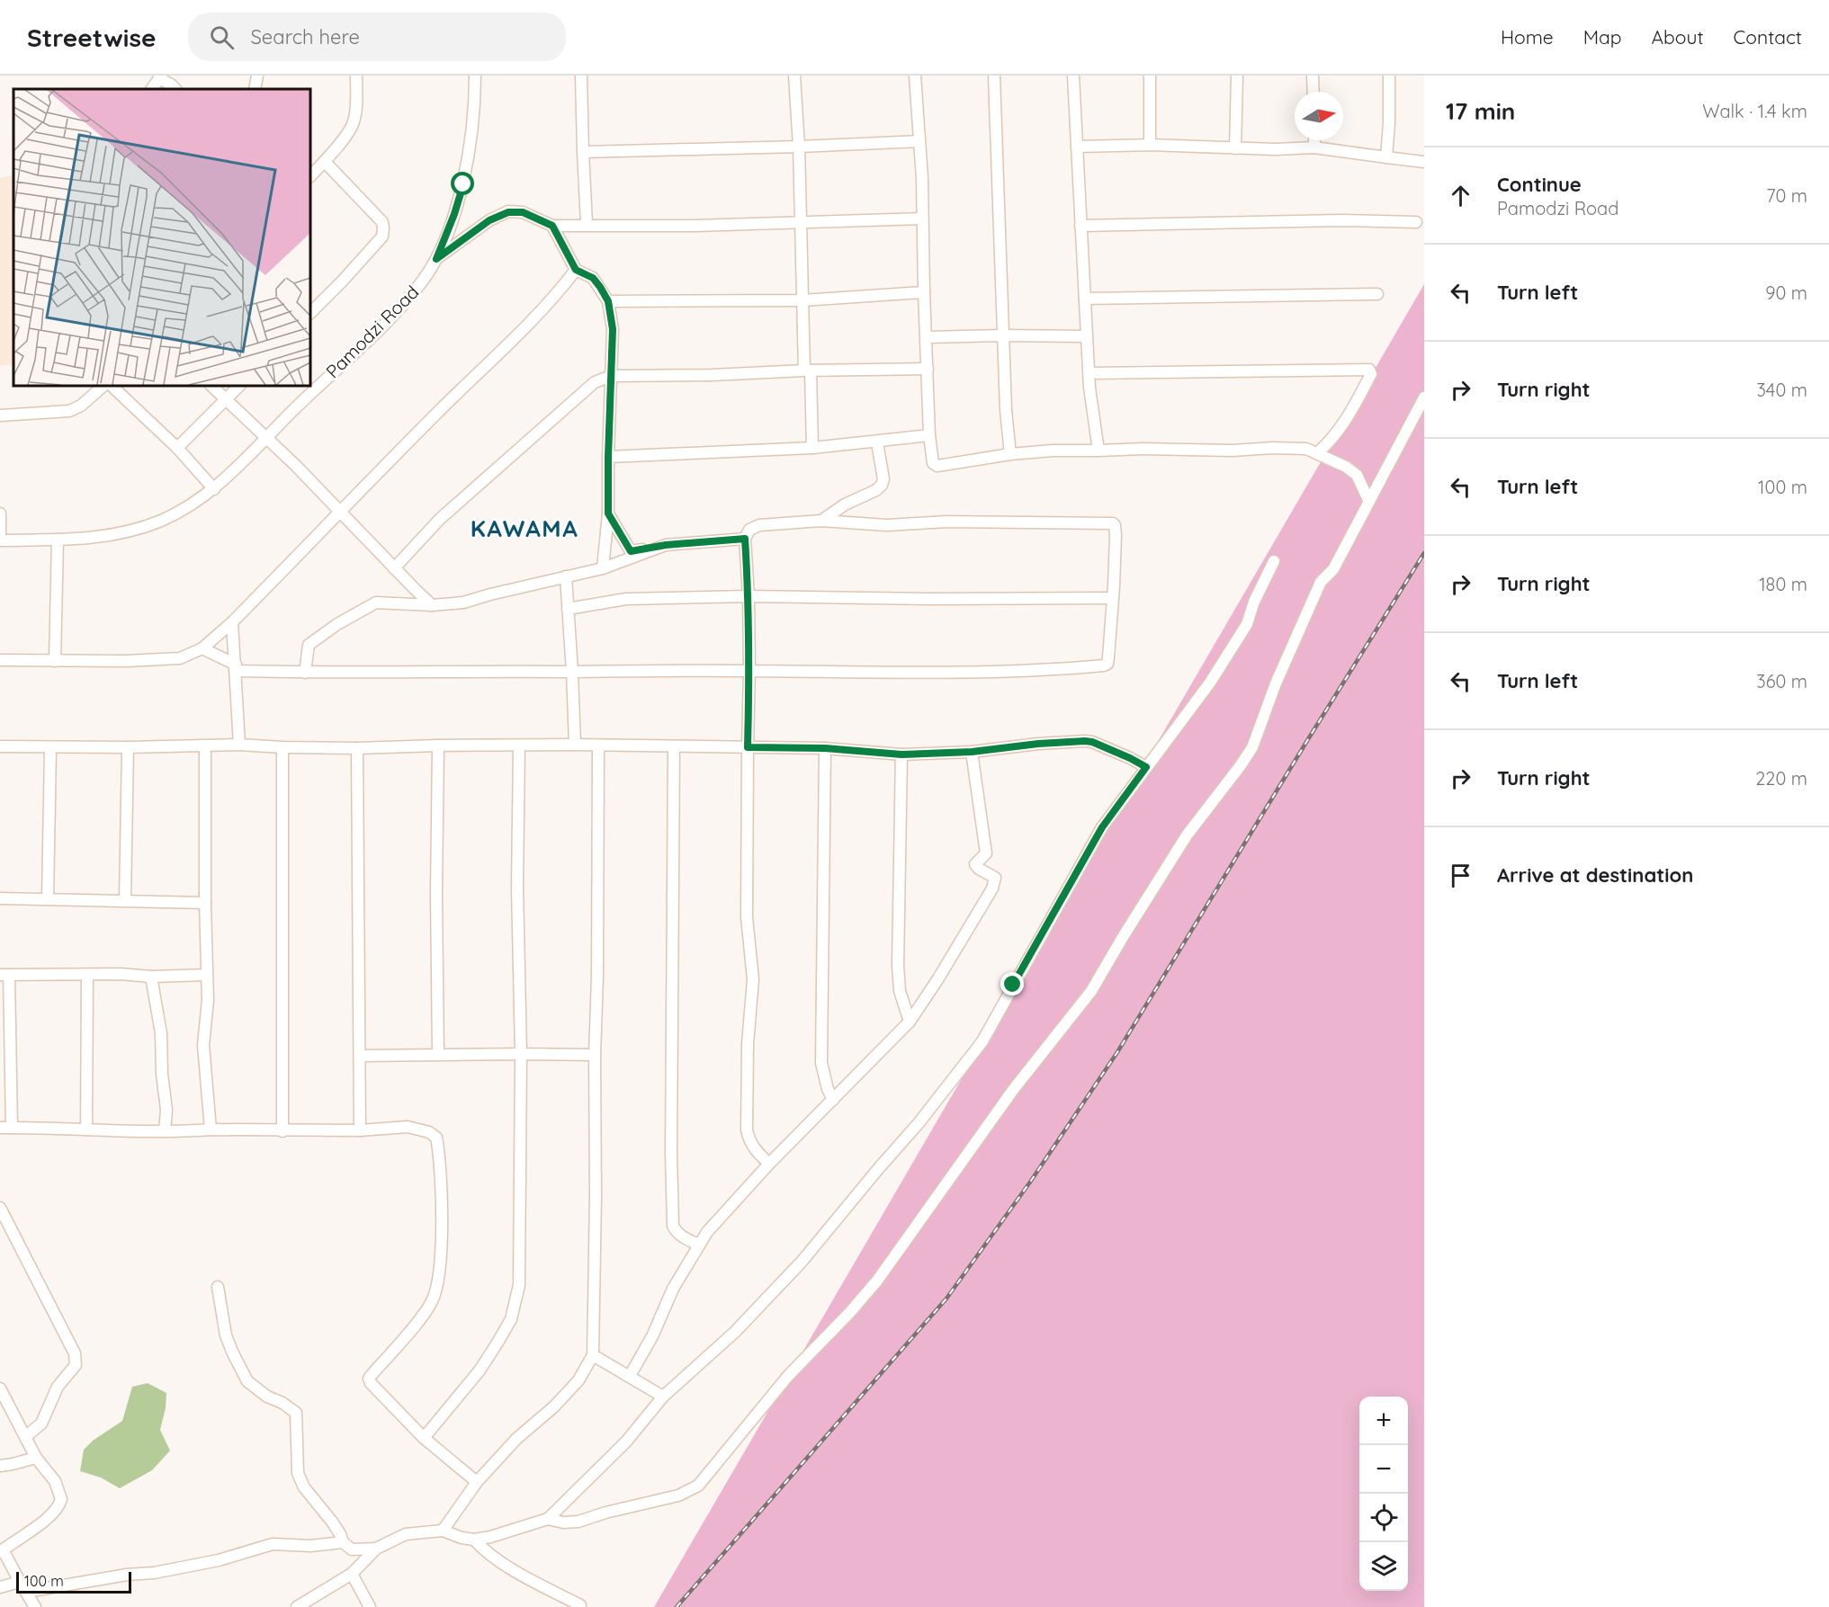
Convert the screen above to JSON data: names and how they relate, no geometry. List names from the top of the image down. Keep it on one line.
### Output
{"streets":{"street":["Pamodzi Road"]},"districts":["KAWAMA"],"scale_bar":"100 m","north":"right","page":{"header":"Streetwise","search":"Search here","nav":["Home","Map","About","Contact"],"heading":["17 min","Walk · 1.4 km"],"list":[["Continue","Pamodzi Road","70 m"],["Turn left","90 m"],["Turn right","340 m"],["Turn left","100 m"],["Turn right","180 m"],["Turn left","360 m"],["Turn right","220 m"],"Arrive at destination"],"map_buttons":["+","−"],"scale":"100 m"}}
